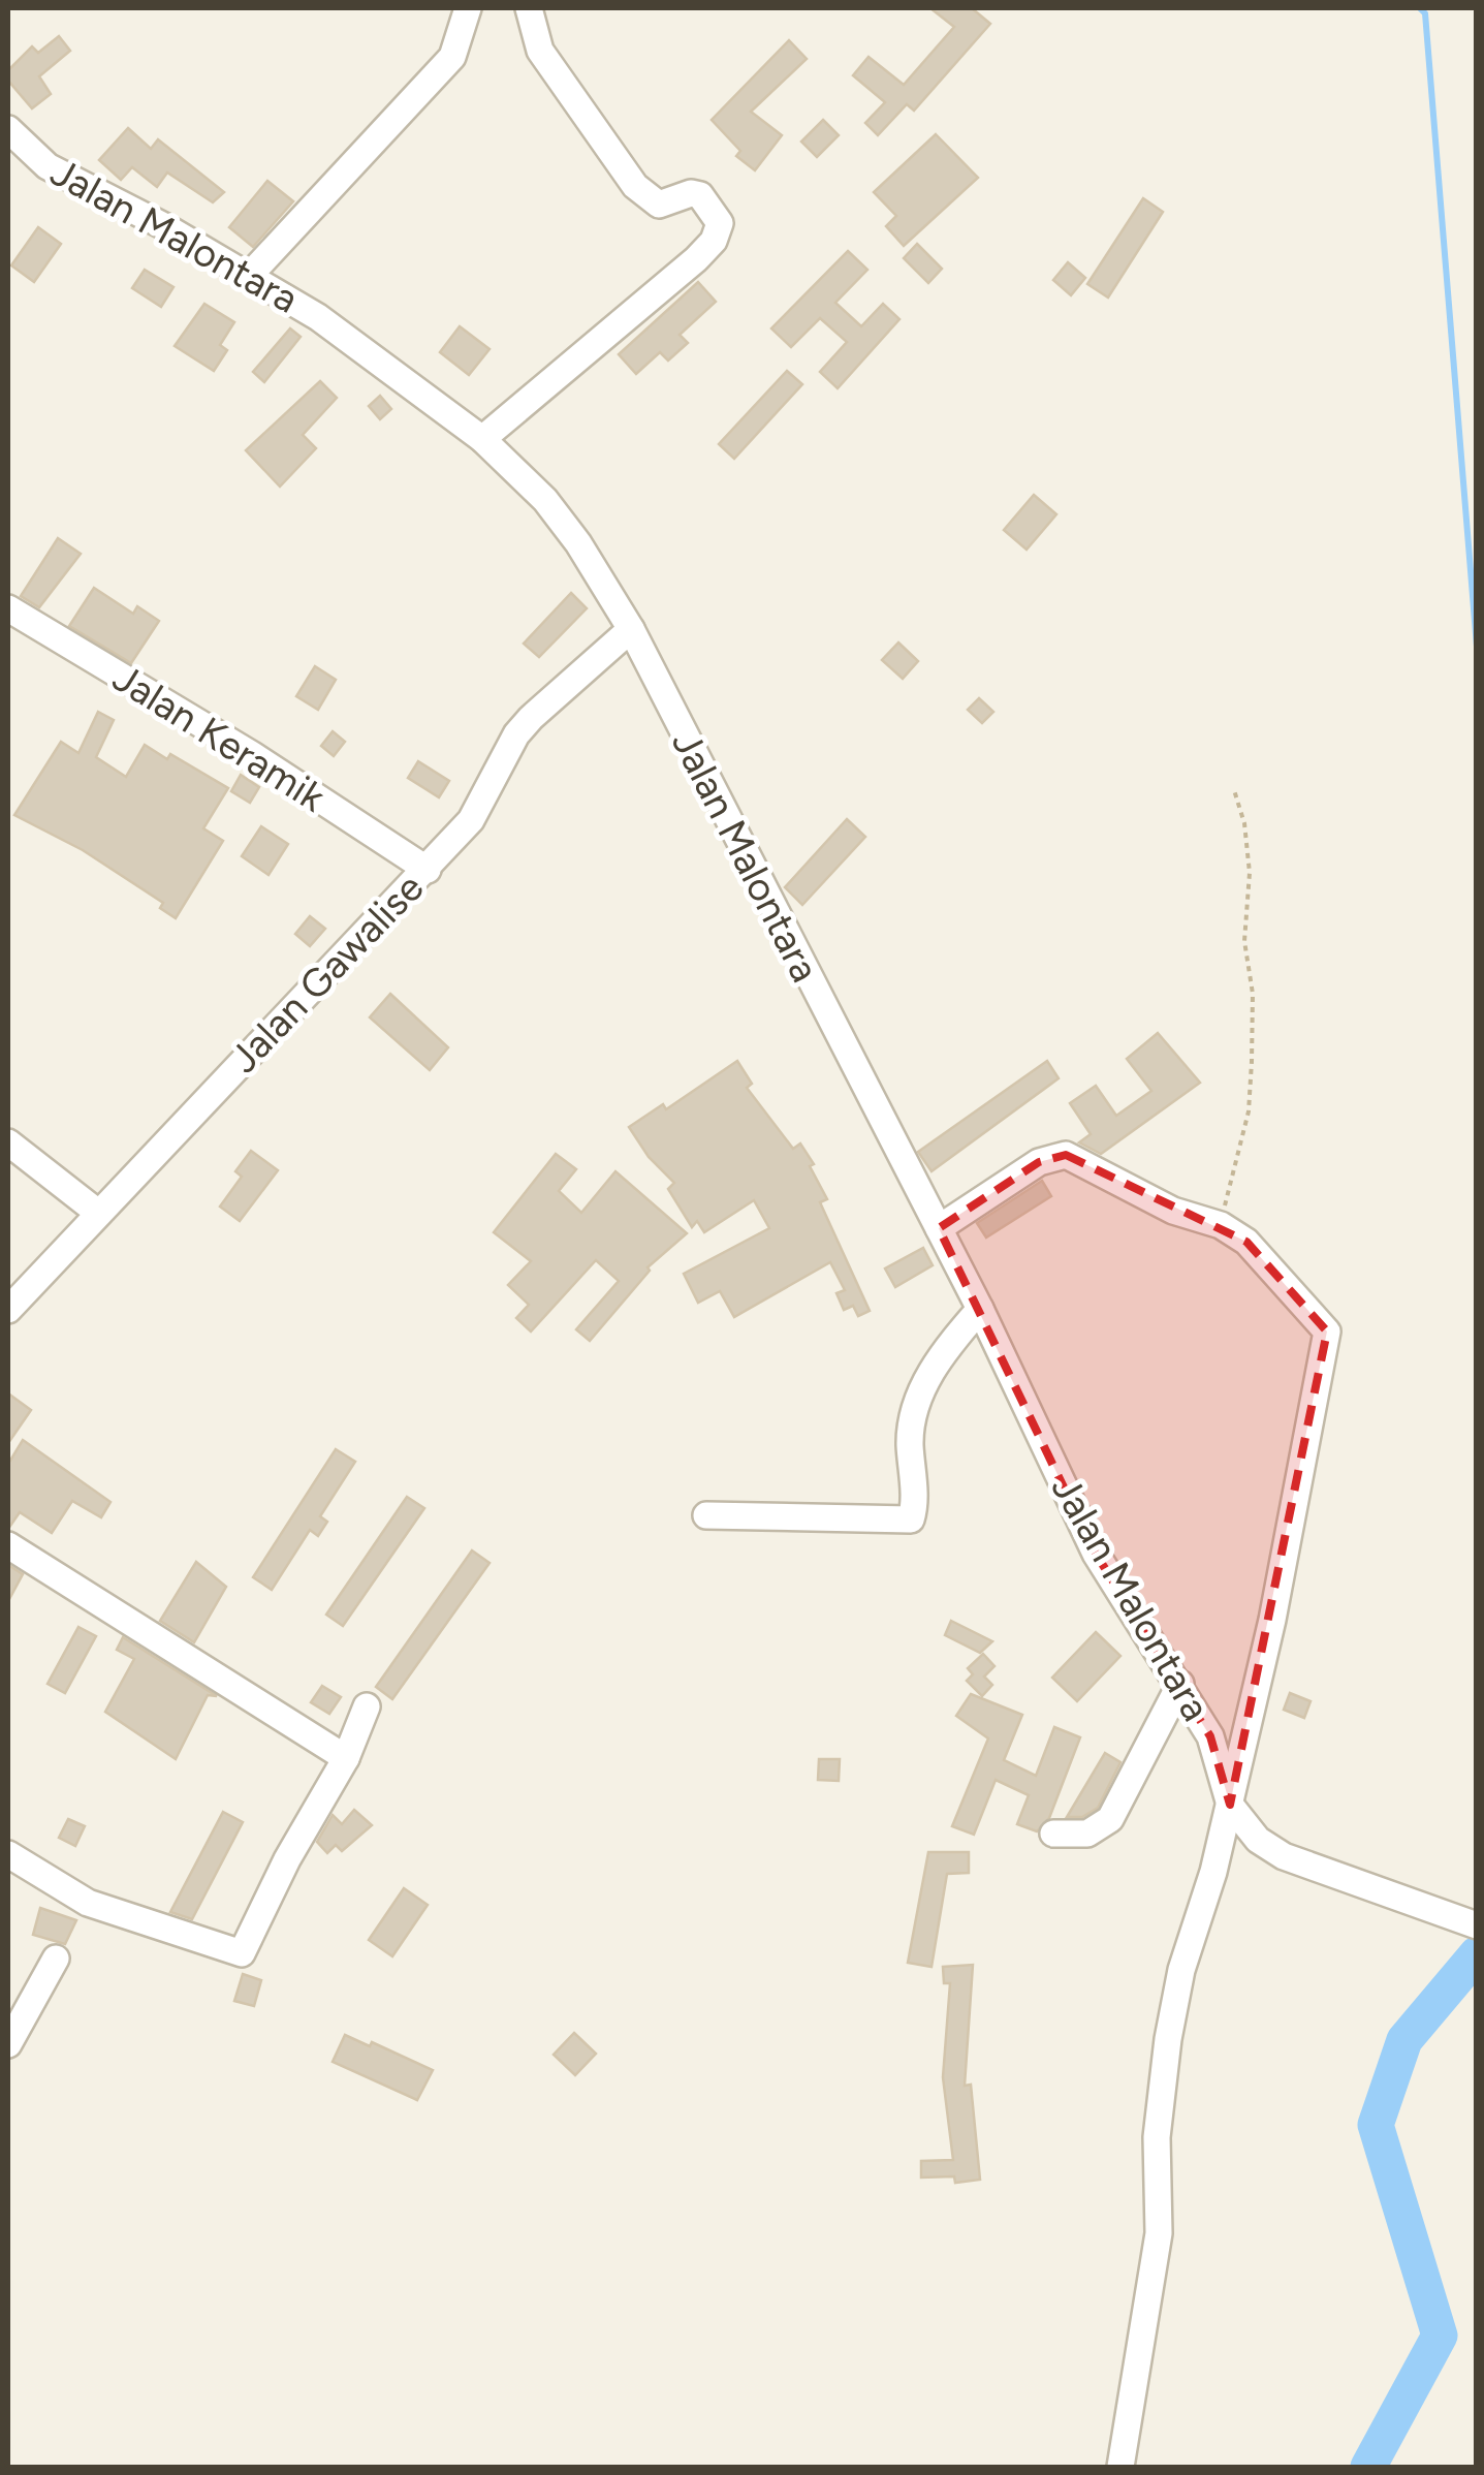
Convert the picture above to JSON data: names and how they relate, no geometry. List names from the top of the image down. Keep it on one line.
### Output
{"streets":{"street":["Jalan Malontara","Jalan Keramik","Jalan Gawalise"]},"crossings":[["Jalan Malontara","Jalan Gawalise"],["Jalan Keramik","Jalan Gawalise"]]}
